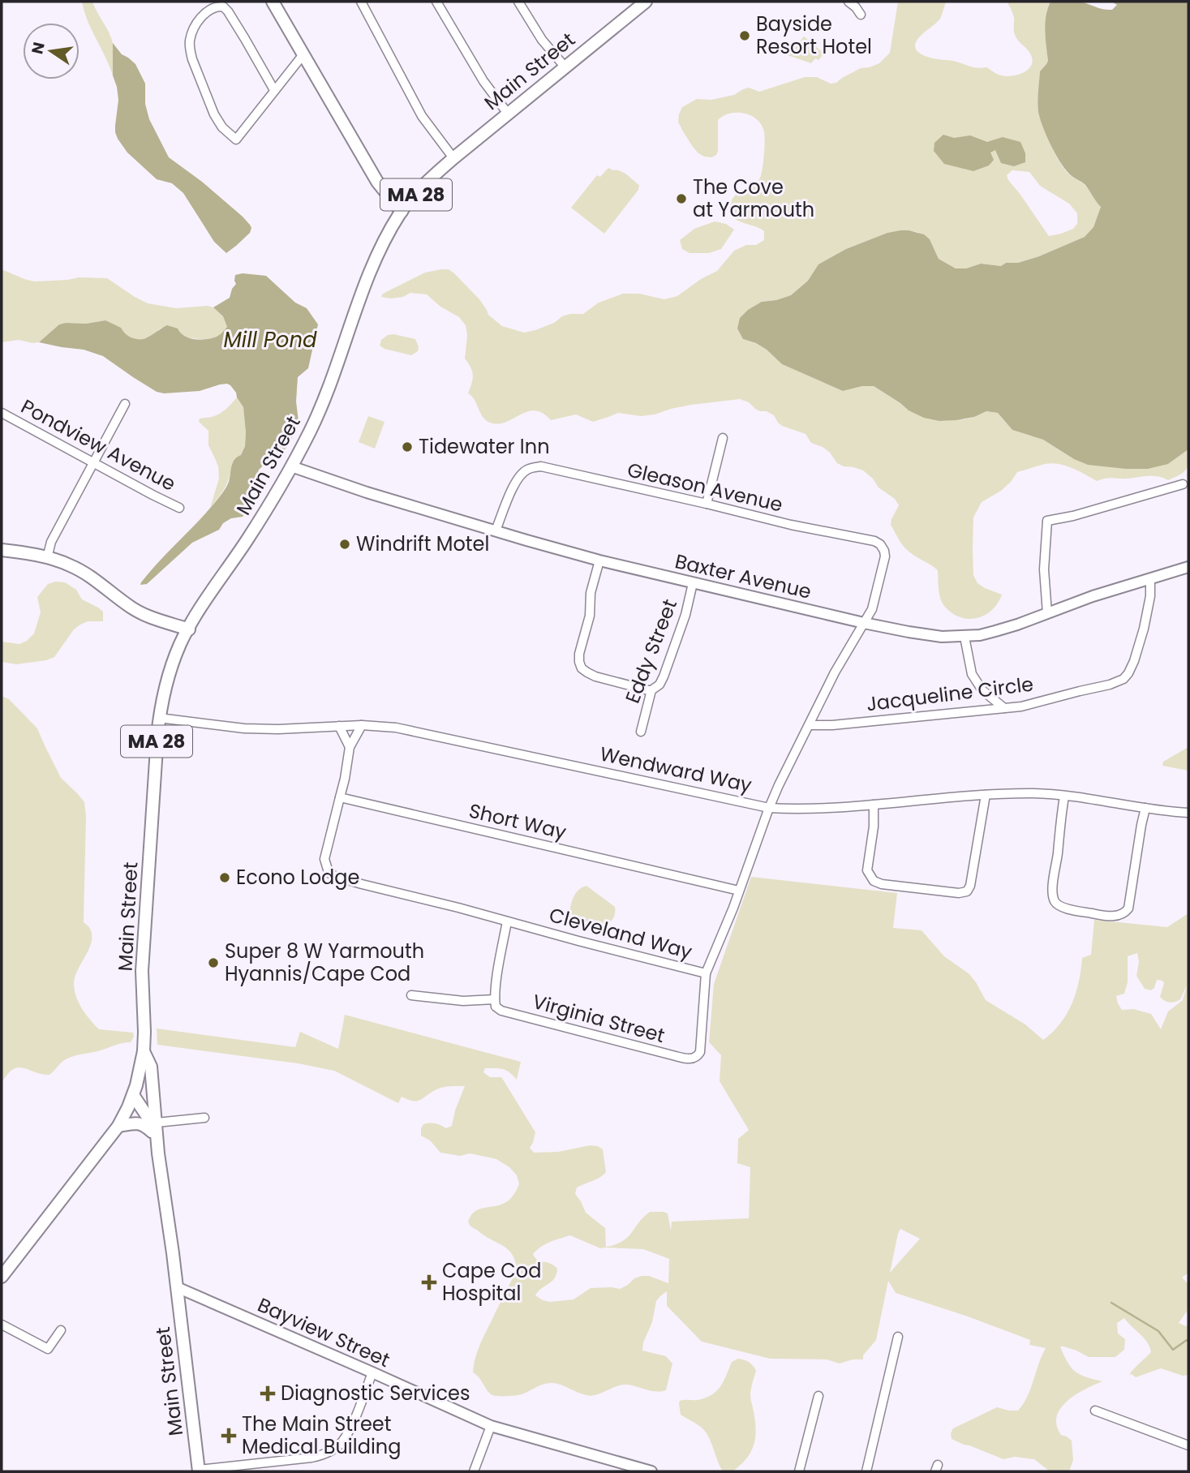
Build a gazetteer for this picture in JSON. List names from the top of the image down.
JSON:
{
  "streets": {
    "main road": ["Main Street", "MA 28"],
    "street": [
      "Pondview Avenue",
      "Gleason Avenue",
      "Baxter Avenue",
      "Eddy Street",
      "Jacqueline Circle",
      "Wendward Way",
      "Short Way",
      "Cleveland Way",
      "Virginia Street",
      "Bayview Street"
    ]
  },
  "crossings": [
    ["Main Street", "MA 28"],
    ["Main Street", "Baxter Avenue"],
    ["Main Street", "Wendward Way"],
    ["Main Street", "Bayview Street"],
    ["Gleason Avenue", "Baxter Avenue"],
    ["Gleason Avenue", "Cleveland Way"],
    ["Baxter Avenue", "Eddy Street"],
    ["Baxter Avenue", "Jacqueline Circle"],
    ["Baxter Avenue", "Cleveland Way"],
    ["Jacqueline Circle", "Cleveland Way"],
    ["Wendward Way", "Cleveland Way"],
    ["Short Way", "Cleveland Way"],
    ["Cleveland Way", "Virginia Street"]
  ],
  "water": ["Mill Pond"],
  "places": {
    "other": [
      "Bayside Resort Hotel",
      "The Cove at Yarmouth",
      "Tidewater Inn",
      "Windrift Motel",
      "Econo Lodge",
      "Super 8 W Yarmouth Hyannis/Cape Cod"
    ],
    "health": ["Cape Cod Hospital", "Diagnostic Services", "The Main Street Medical Building"]
  },
  "north": "left"
}
